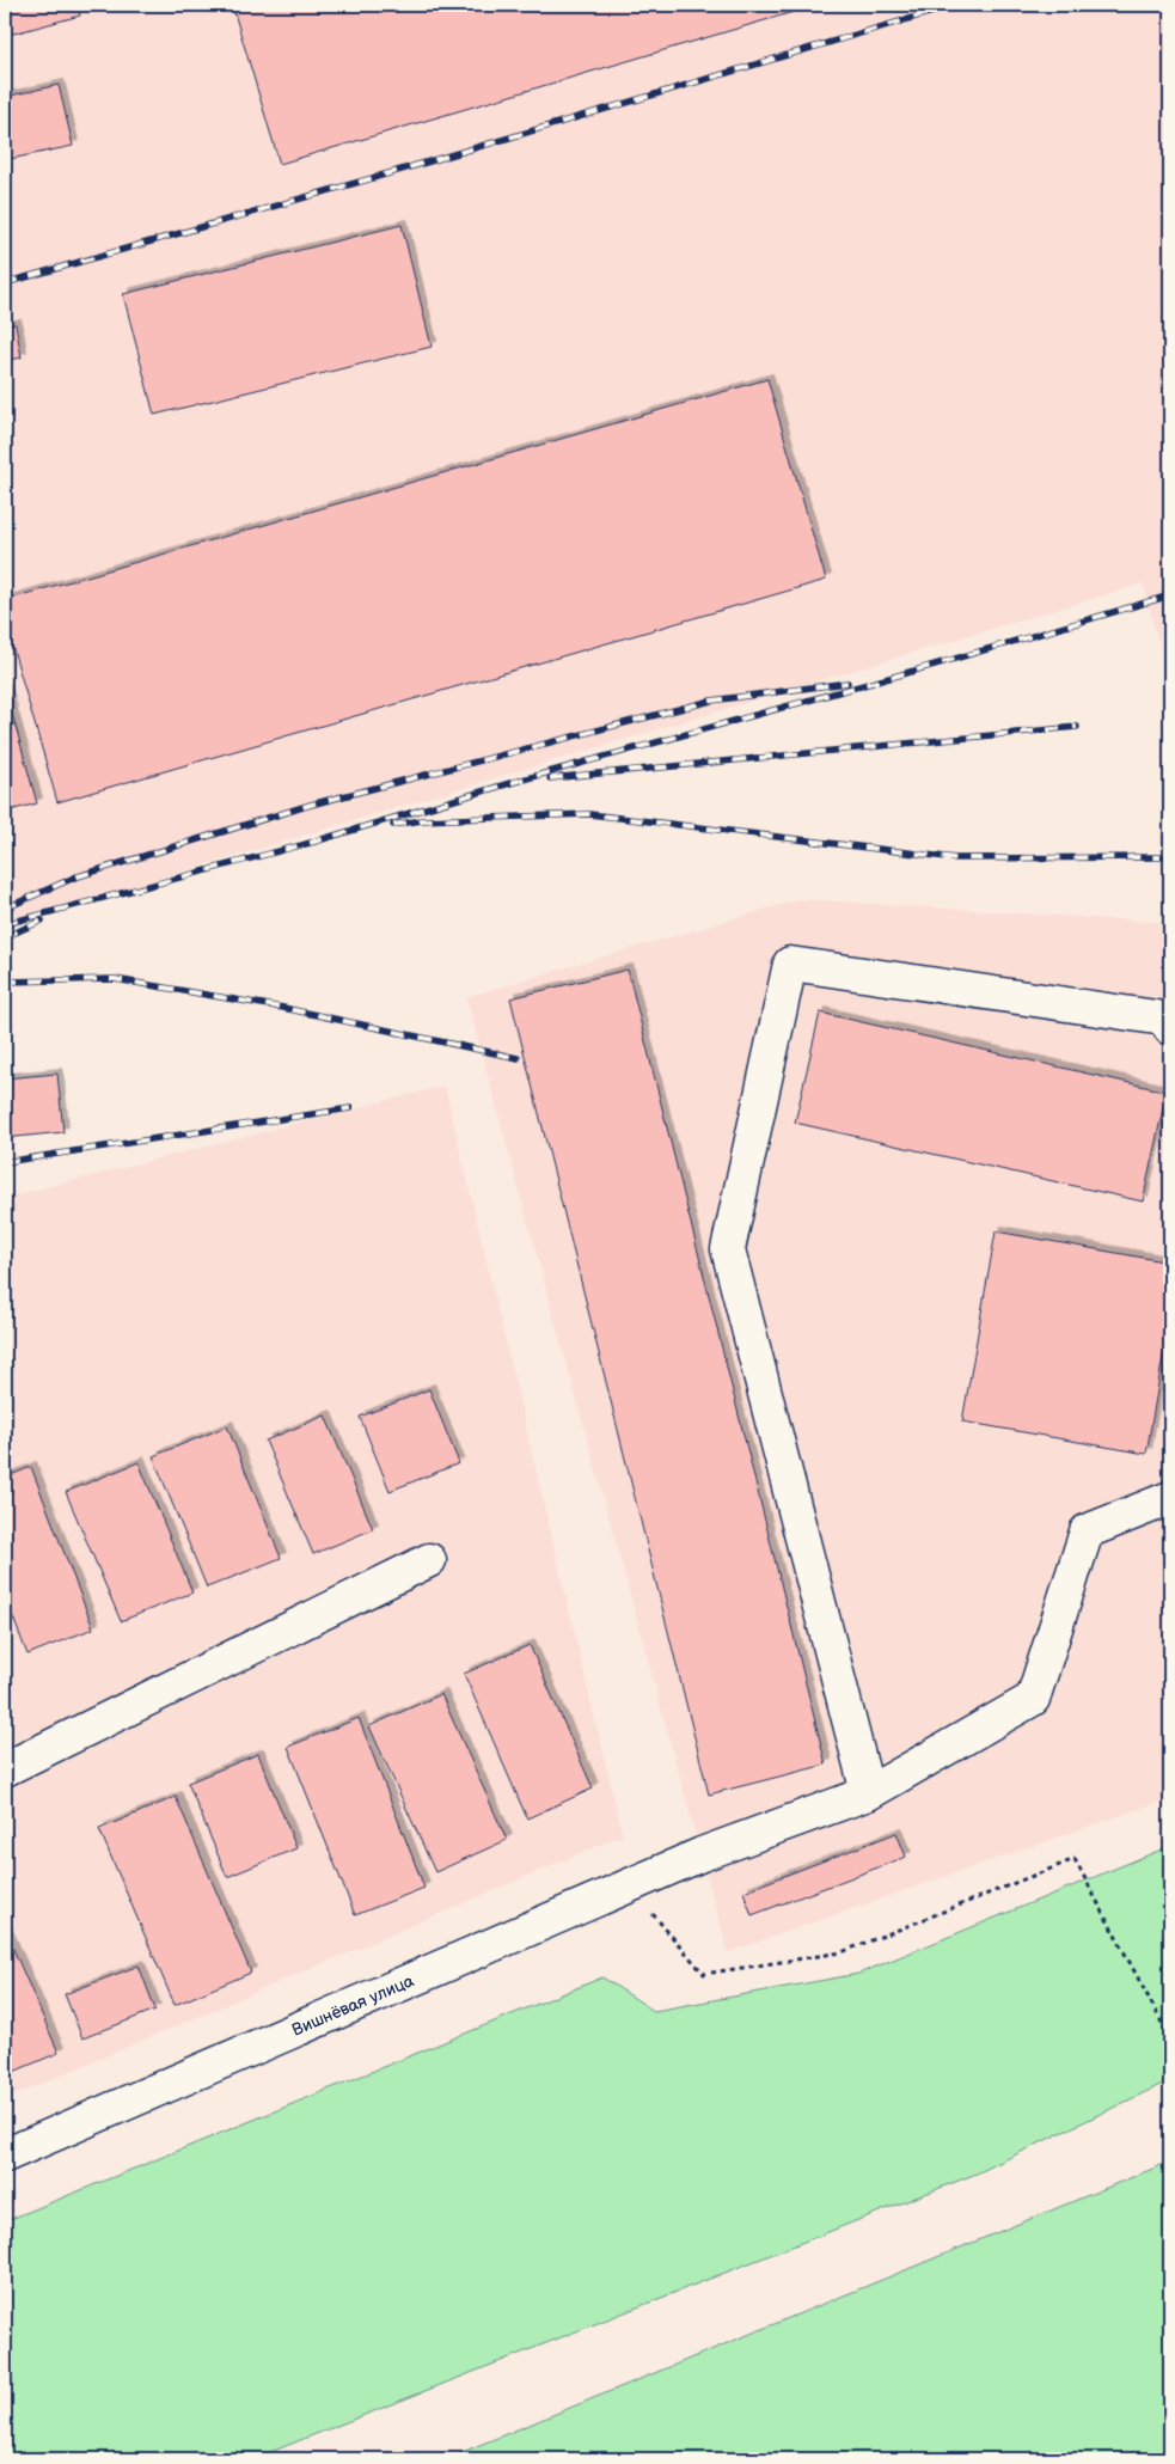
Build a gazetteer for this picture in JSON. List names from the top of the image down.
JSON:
{
  "streets": {
    "street": ["Вишнёвая улица"]
  }
}
